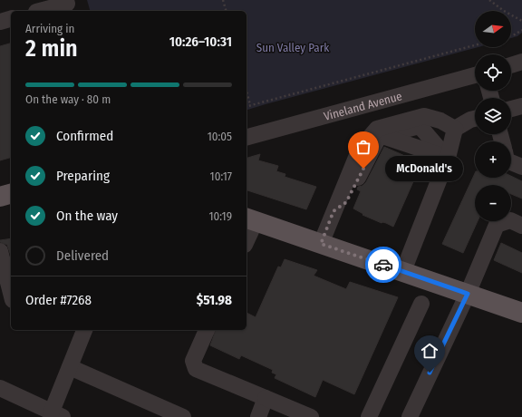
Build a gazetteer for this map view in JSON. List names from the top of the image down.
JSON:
{
  "streets": {
    "street": ["Vineland Avenue"]
  },
  "parks": ["Sun Valley Park"],
  "places": ["McDonald's"],
  "north": "right",
  "page": {
    "map_buttons": ["+", "−"],
    "heading": ["2 min", "Arriving in", "10:26–10:31"],
    "panel": ["Order #7268", "$51.98"],
    "bar": "On the way · 80 m",
    "list": [
      ["Confirmed", "10:05"],
      ["Preparing", "10:17"],
      ["On the way", "10:19"],
      "Delivered"
    ],
    "bubble": "McDonald's"
  }
}
